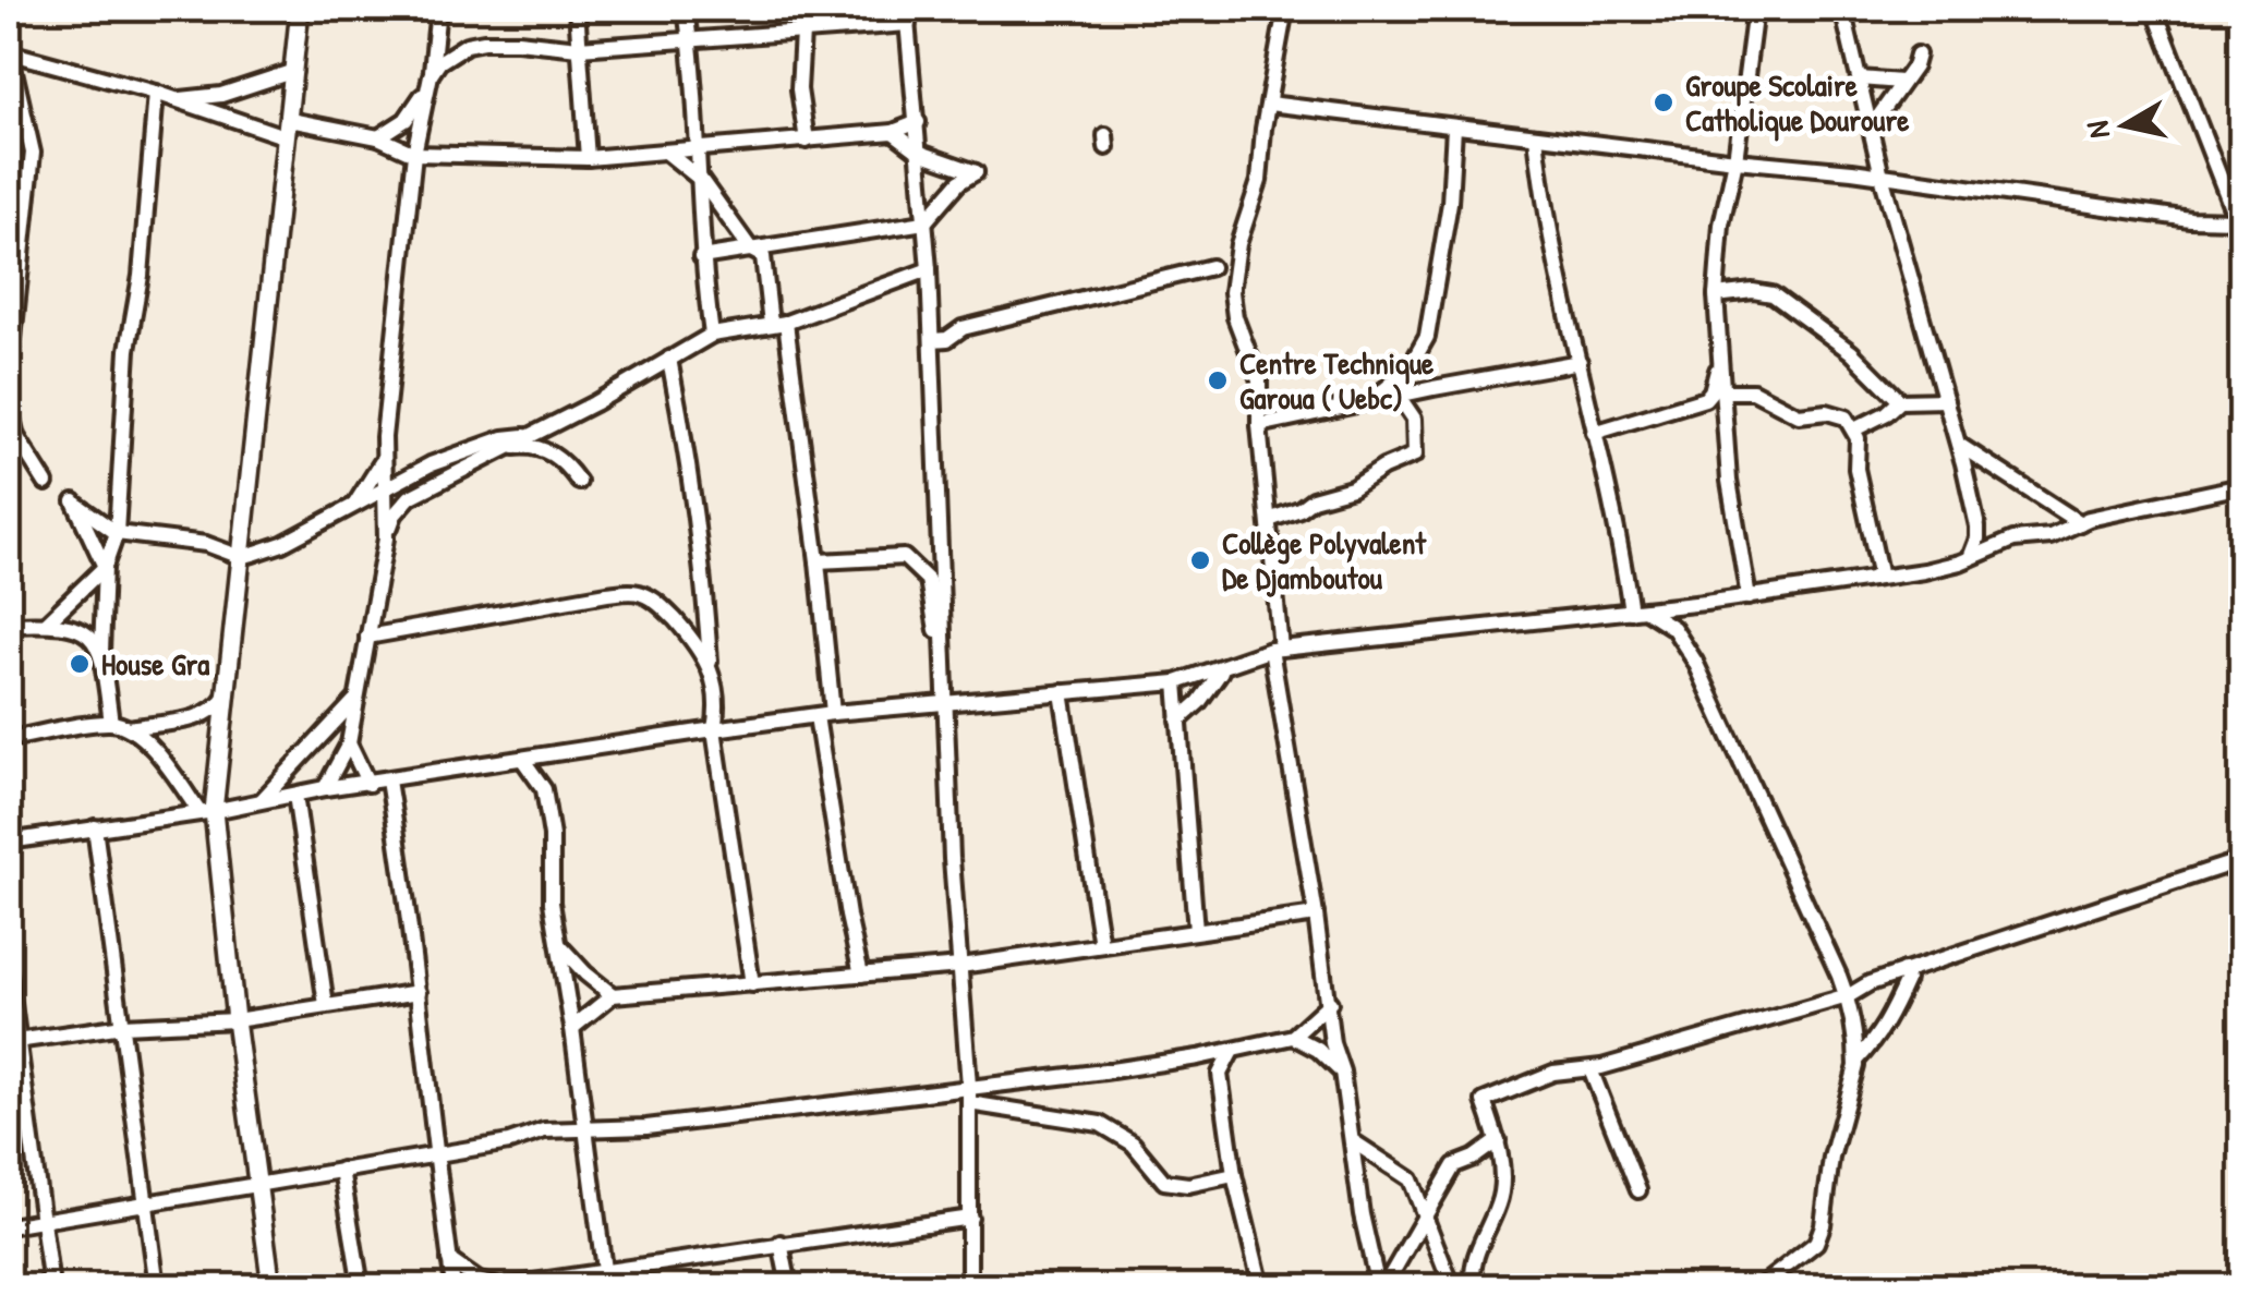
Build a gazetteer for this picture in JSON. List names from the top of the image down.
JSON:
{
  "places": [
    "Groupe Scolaire Catholique Douroure",
    "Centre Technique Garoua ( Uebc)",
    "Collège Polyvalent De Djamboutou",
    "House Gra"
  ],
  "north": "left"
}
